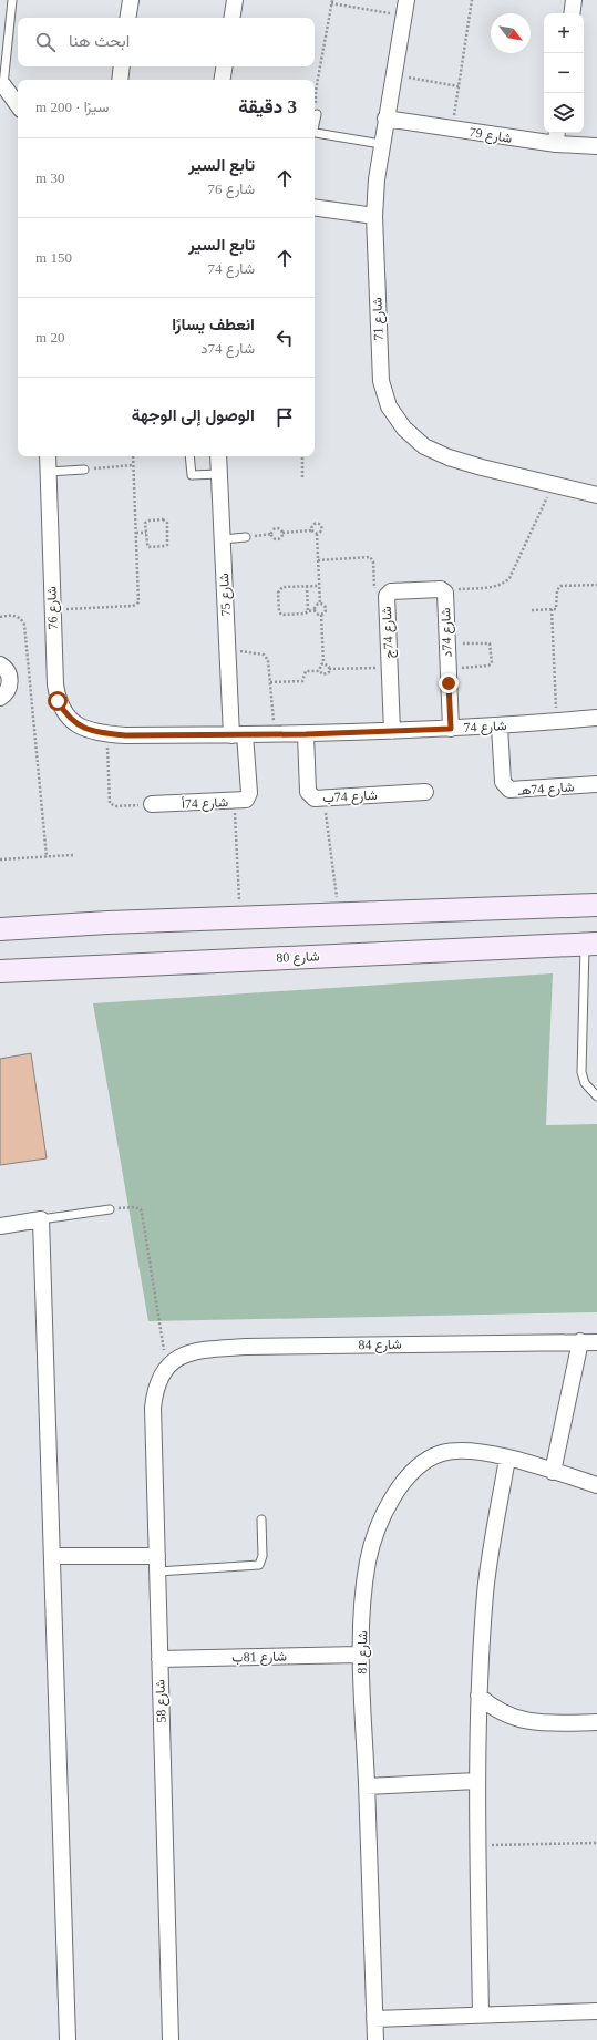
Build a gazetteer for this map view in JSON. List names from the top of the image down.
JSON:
{
  "streets": {
    "street": [
      "شارع 79",
      "شارع 71",
      "شارع 75",
      "شارع 76",
      "شارع 74ج",
      "شارع 74د",
      "شارع 74",
      "شارع 74هـ",
      "شارع 74ب",
      "شارع 74أ",
      "شارع 80",
      "شارع 84",
      "شارع 81",
      "شارع 81ب",
      "شارع 58"
    ]
  },
  "crossings": [
    ["شارع 79", "شارع 71"],
    ["شارع 75", "شارع 74"],
    ["شارع 75", "شارع 74أ"],
    ["شارع 76", "شارع 74"],
    ["شارع 74ج", "شارع 74د"],
    ["شارع 74ج", "شارع 74"],
    ["شارع 74د", "شارع 74"],
    ["شارع 74", "شارع 74هـ"],
    ["شارع 74", "شارع 74ب"],
    ["شارع 74", "شارع 74أ"],
    ["شارع 84", "شارع 58"],
    ["شارع 81", "شارع 81ب"],
    ["شارع 81ب", "شارع 58"]
  ],
  "north": "bottom right",
  "page": {
    "map_buttons": ["+", "−"],
    "search": "ابحث هنا",
    "heading": ["3 دقيقة", "سيرًا · 200 m"],
    "list": [
      ["تابع السير", "شارع 76", "30 m"],
      ["تابع السير", "شارع 74", "150 m"],
      ["انعطف يسارًا", "شارع 74د", "20 m"],
      "الوصول إلى الوجهة"
    ]
  }
}
